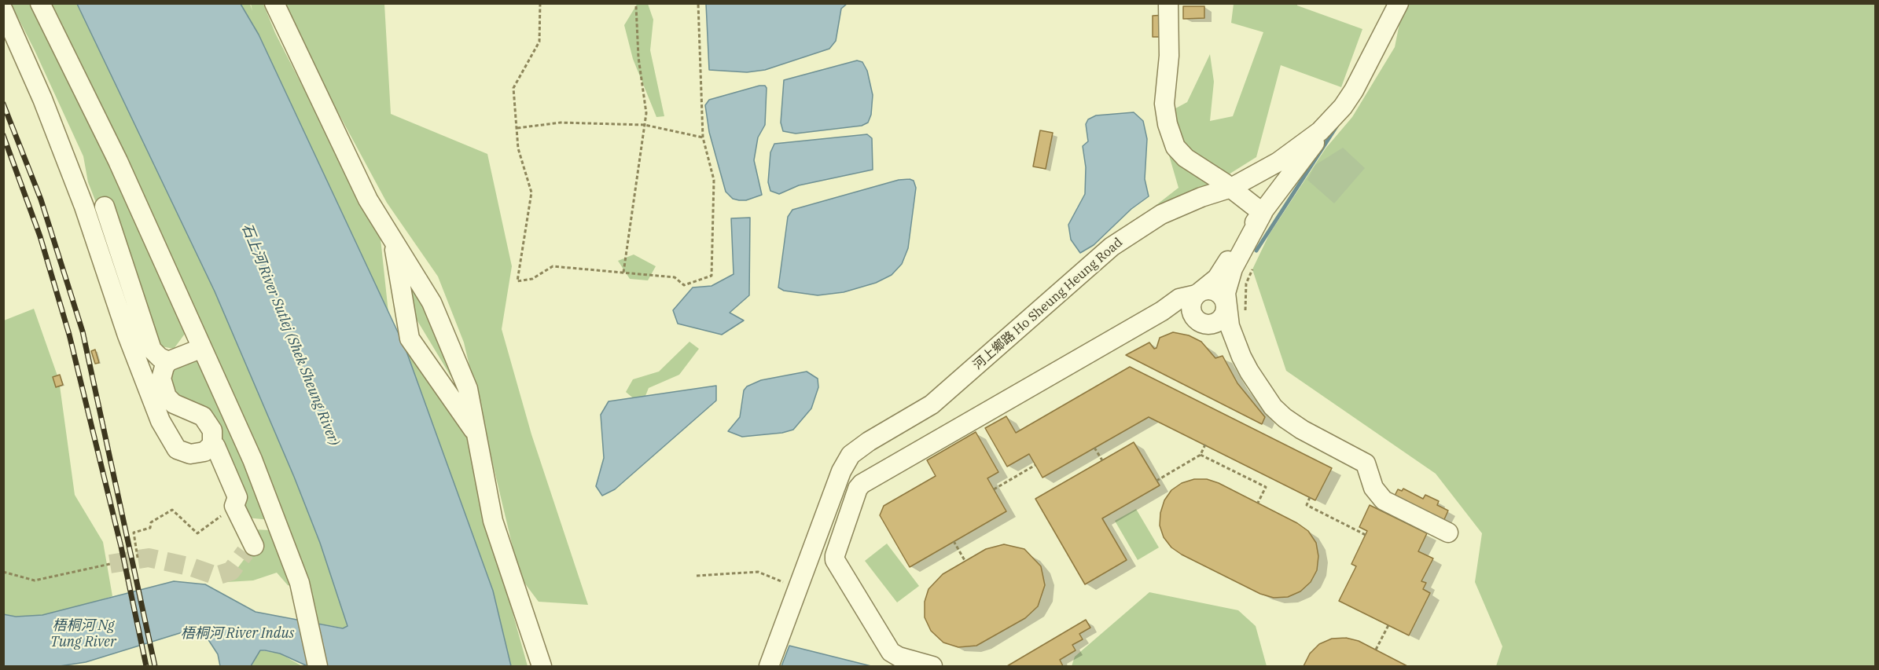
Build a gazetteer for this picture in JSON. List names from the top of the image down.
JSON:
{
  "streets": {
    "street": ["河上鄉路 Ho Sheung Heung Road"]
  },
  "water": ["石上河 River Sutlej (Shek Sheung River)", "梧桐河 Ng Tung River", "梧桐河 River Indus"]
}
